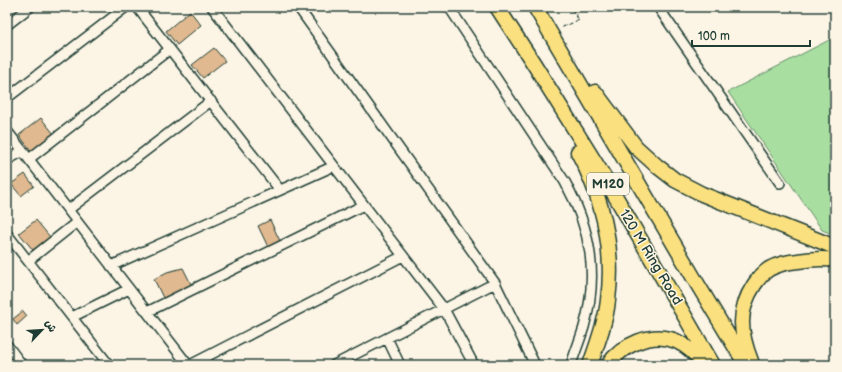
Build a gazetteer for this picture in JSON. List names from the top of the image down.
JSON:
{
  "streets": {
    "highway": ["M120", "120 M Ring Road"]
  },
  "scale_bar": "100 m",
  "north": "top right"
}
